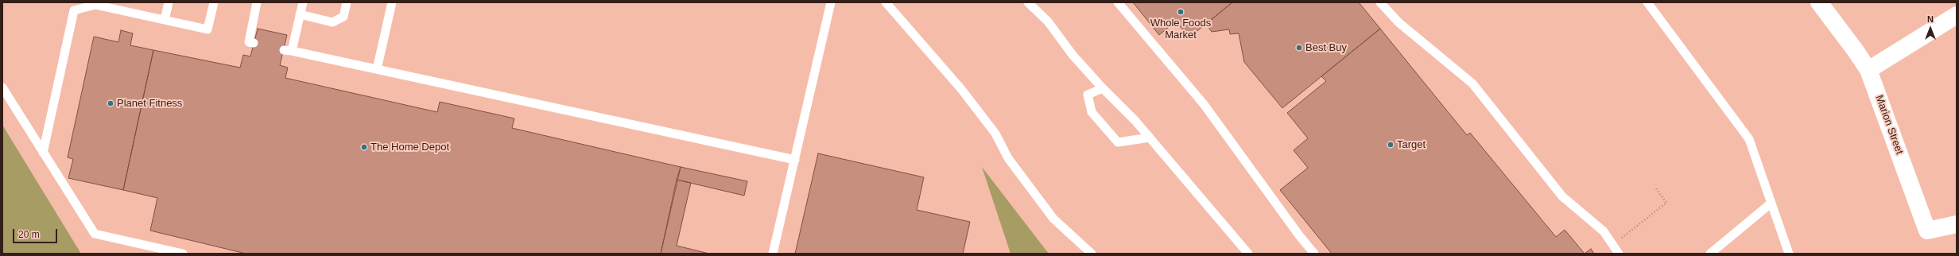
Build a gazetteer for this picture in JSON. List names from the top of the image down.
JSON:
{
  "streets": {
    "street": ["Marion Street"]
  },
  "places": [
    "Whole Foods Market",
    "Best Buy",
    "Planet Fitness",
    "Target",
    "The Home Depot"
  ],
  "scale_bar": "20 m",
  "north": "top"
}
